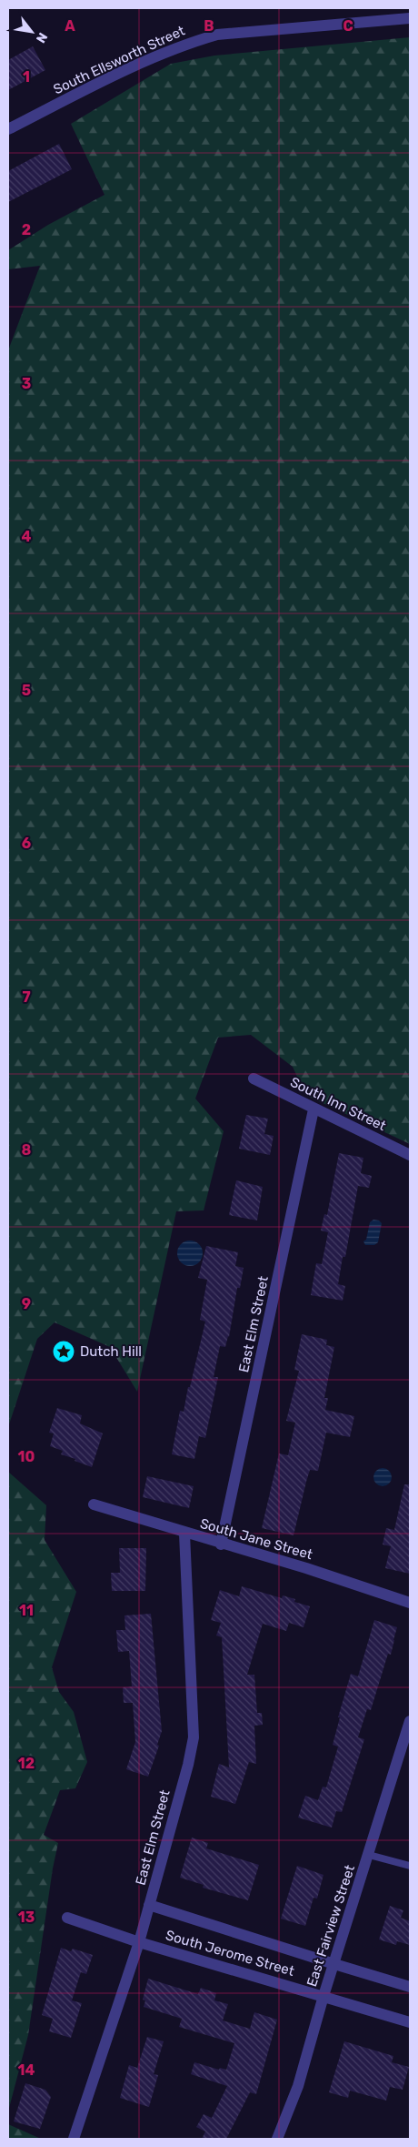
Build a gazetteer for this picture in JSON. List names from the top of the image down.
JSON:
{
  "streets": {
    "street": [
      "South Ellsworth Street",
      "South Inn Street",
      "East Elm Street",
      "South Jane Street",
      "East Fairview Street",
      "South Jerome Street"
    ]
  },
  "crossings": [
    ["South Inn Street", "East Elm Street"],
    ["East Elm Street", "South Jane Street"],
    ["East Elm Street", "South Jerome Street"],
    ["East Fairview Street", "South Jerome Street"]
  ],
  "places": {
    "place": ["Dutch Hill"]
  },
  "north": "bottom right",
  "grid": {
    "columns": ["A", "B", "C"],
    "rows": [
      "1",
      "2",
      "3",
      "4",
      "5",
      "6",
      "7",
      "8",
      "9",
      "10",
      "11",
      "12",
      "13",
      "14"
    ]
  }
}
